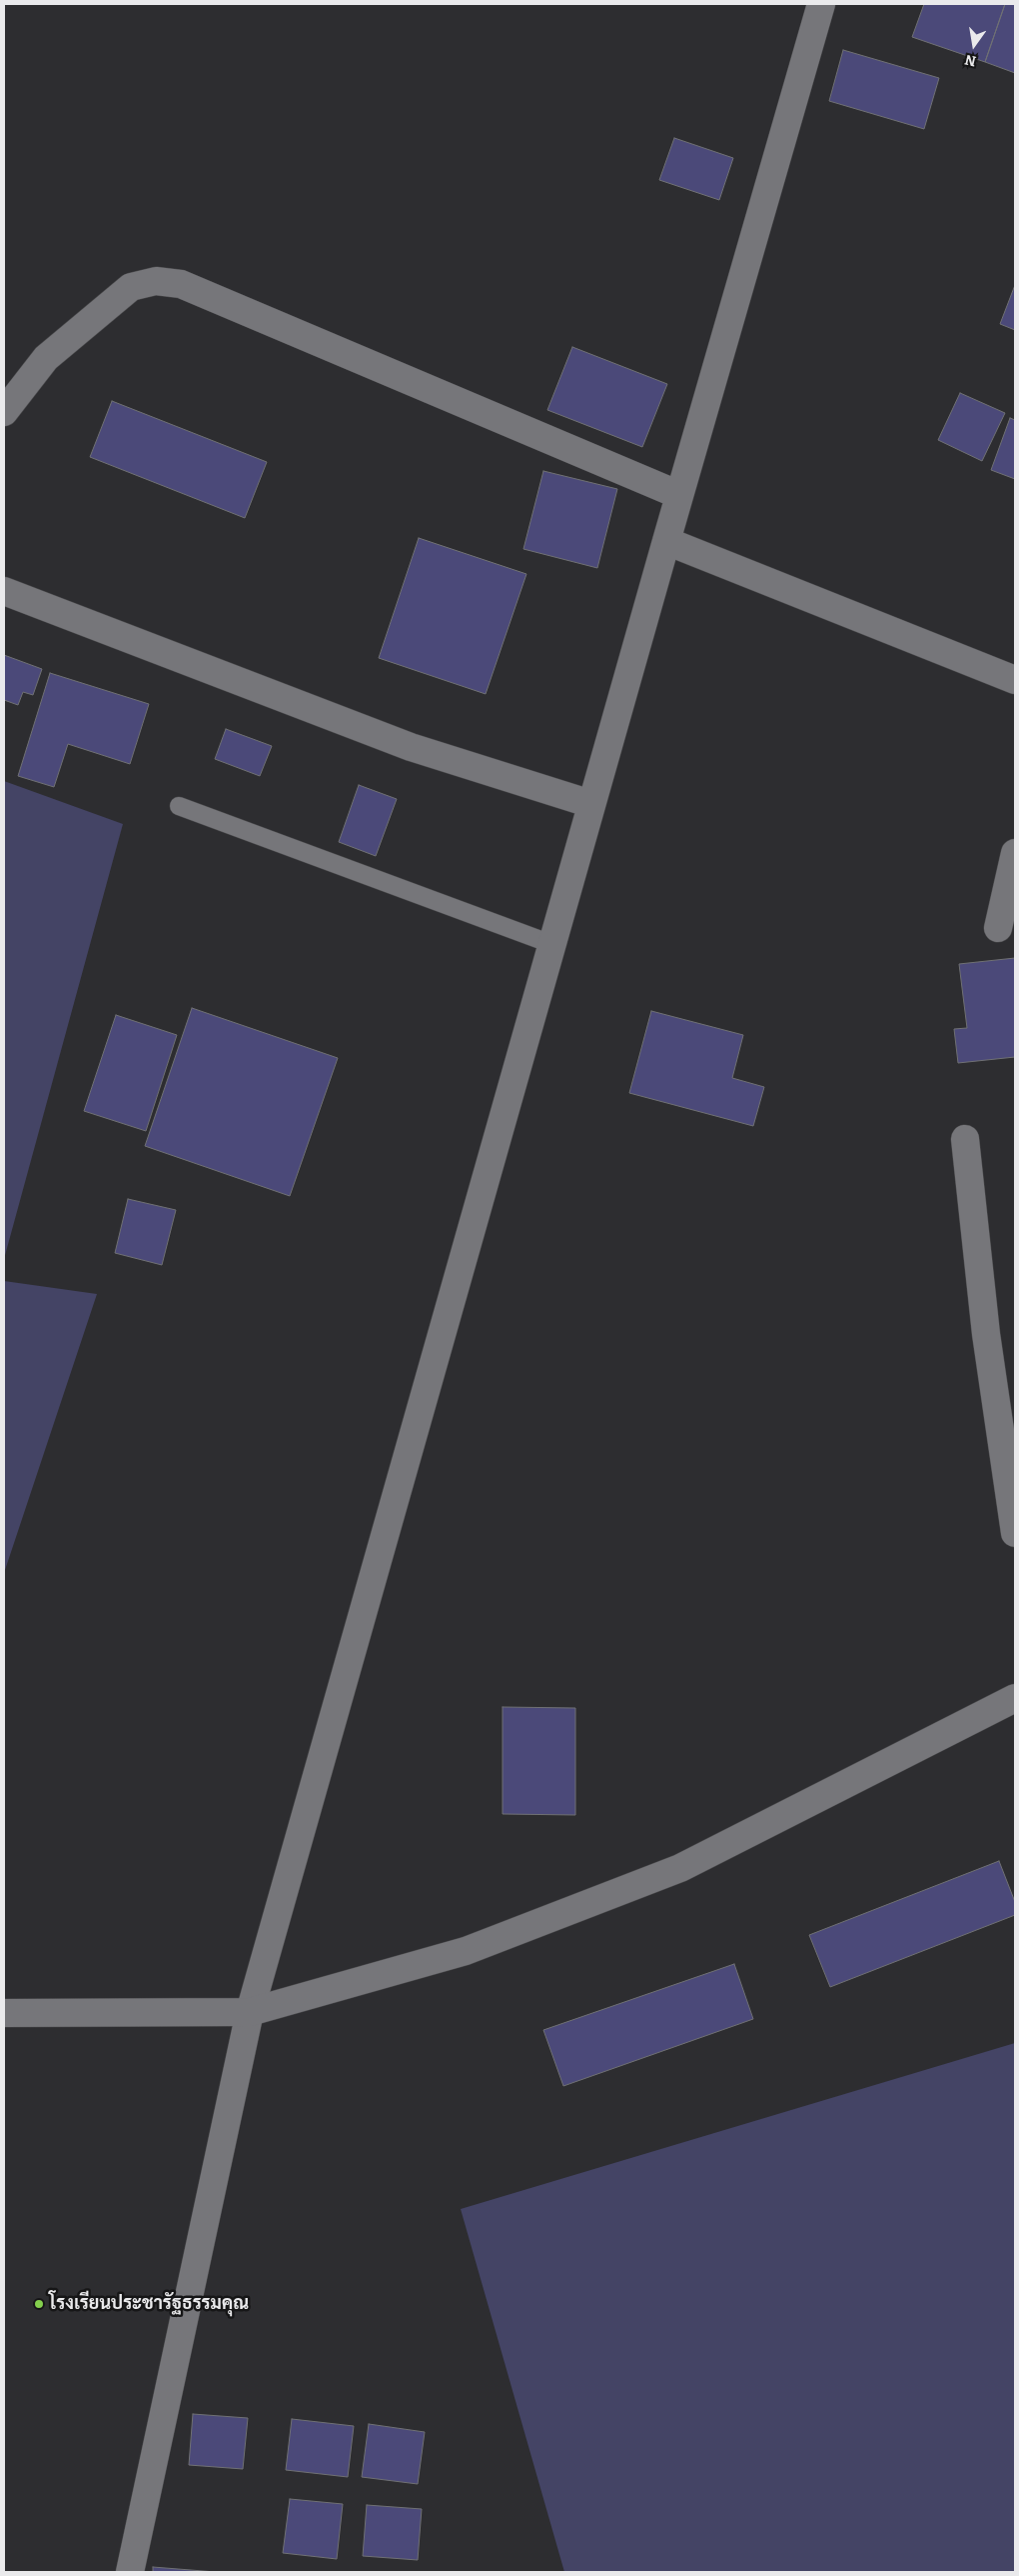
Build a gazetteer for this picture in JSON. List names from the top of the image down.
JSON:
{
  "places": ["โรงเรียนประชารัฐธรรมคุณ"],
  "north": "bottom"
}
